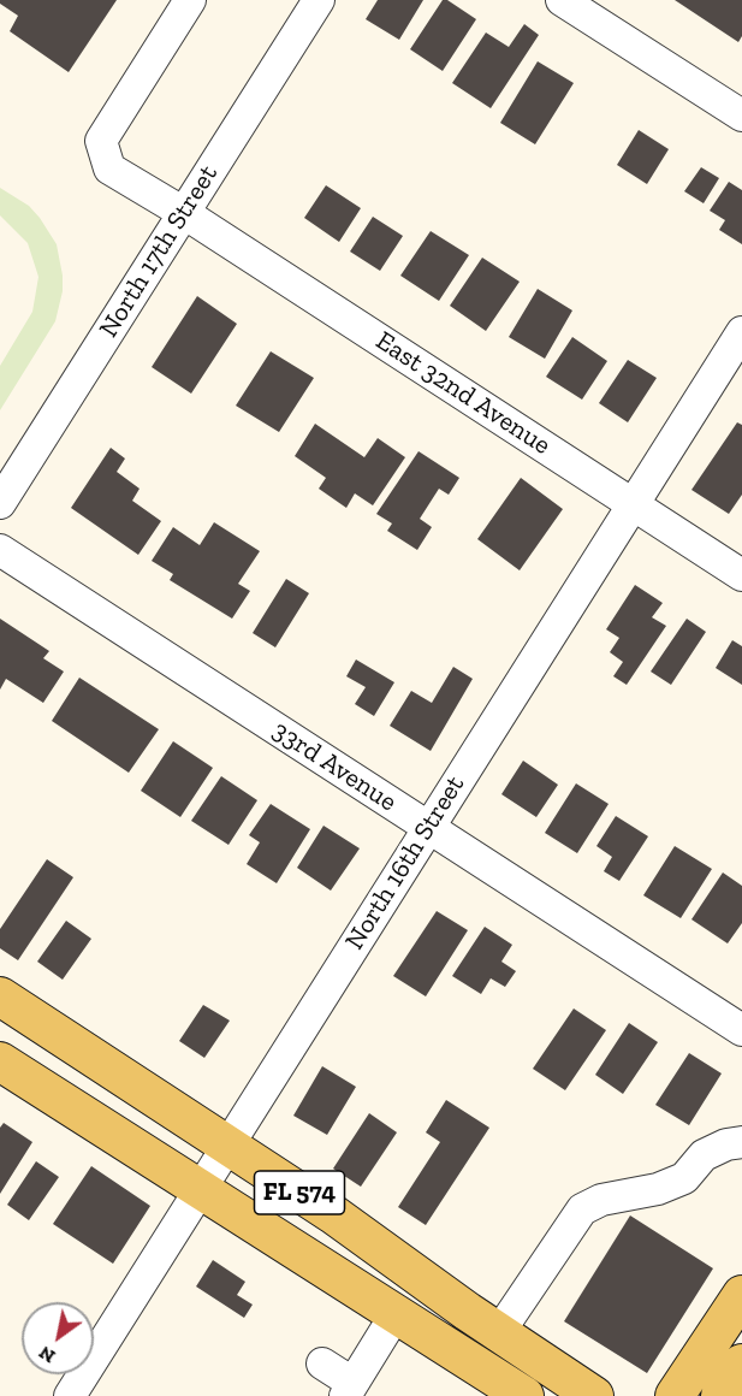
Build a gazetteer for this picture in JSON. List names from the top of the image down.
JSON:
{
  "streets": {
    "main road": ["FL 574"],
    "street": [
      "North 17th Street",
      "East 32nd Avenue",
      "33rd Avenue",
      "North 16th Street"
    ]
  },
  "crossings": [
    ["North 17th Street", "East 32nd Avenue"],
    ["East 32nd Avenue", "North 16th Street"],
    ["33rd Avenue", "North 16th Street"],
    ["North 16th Street", "FL 574"]
  ],
  "north": "bottom left"
}
